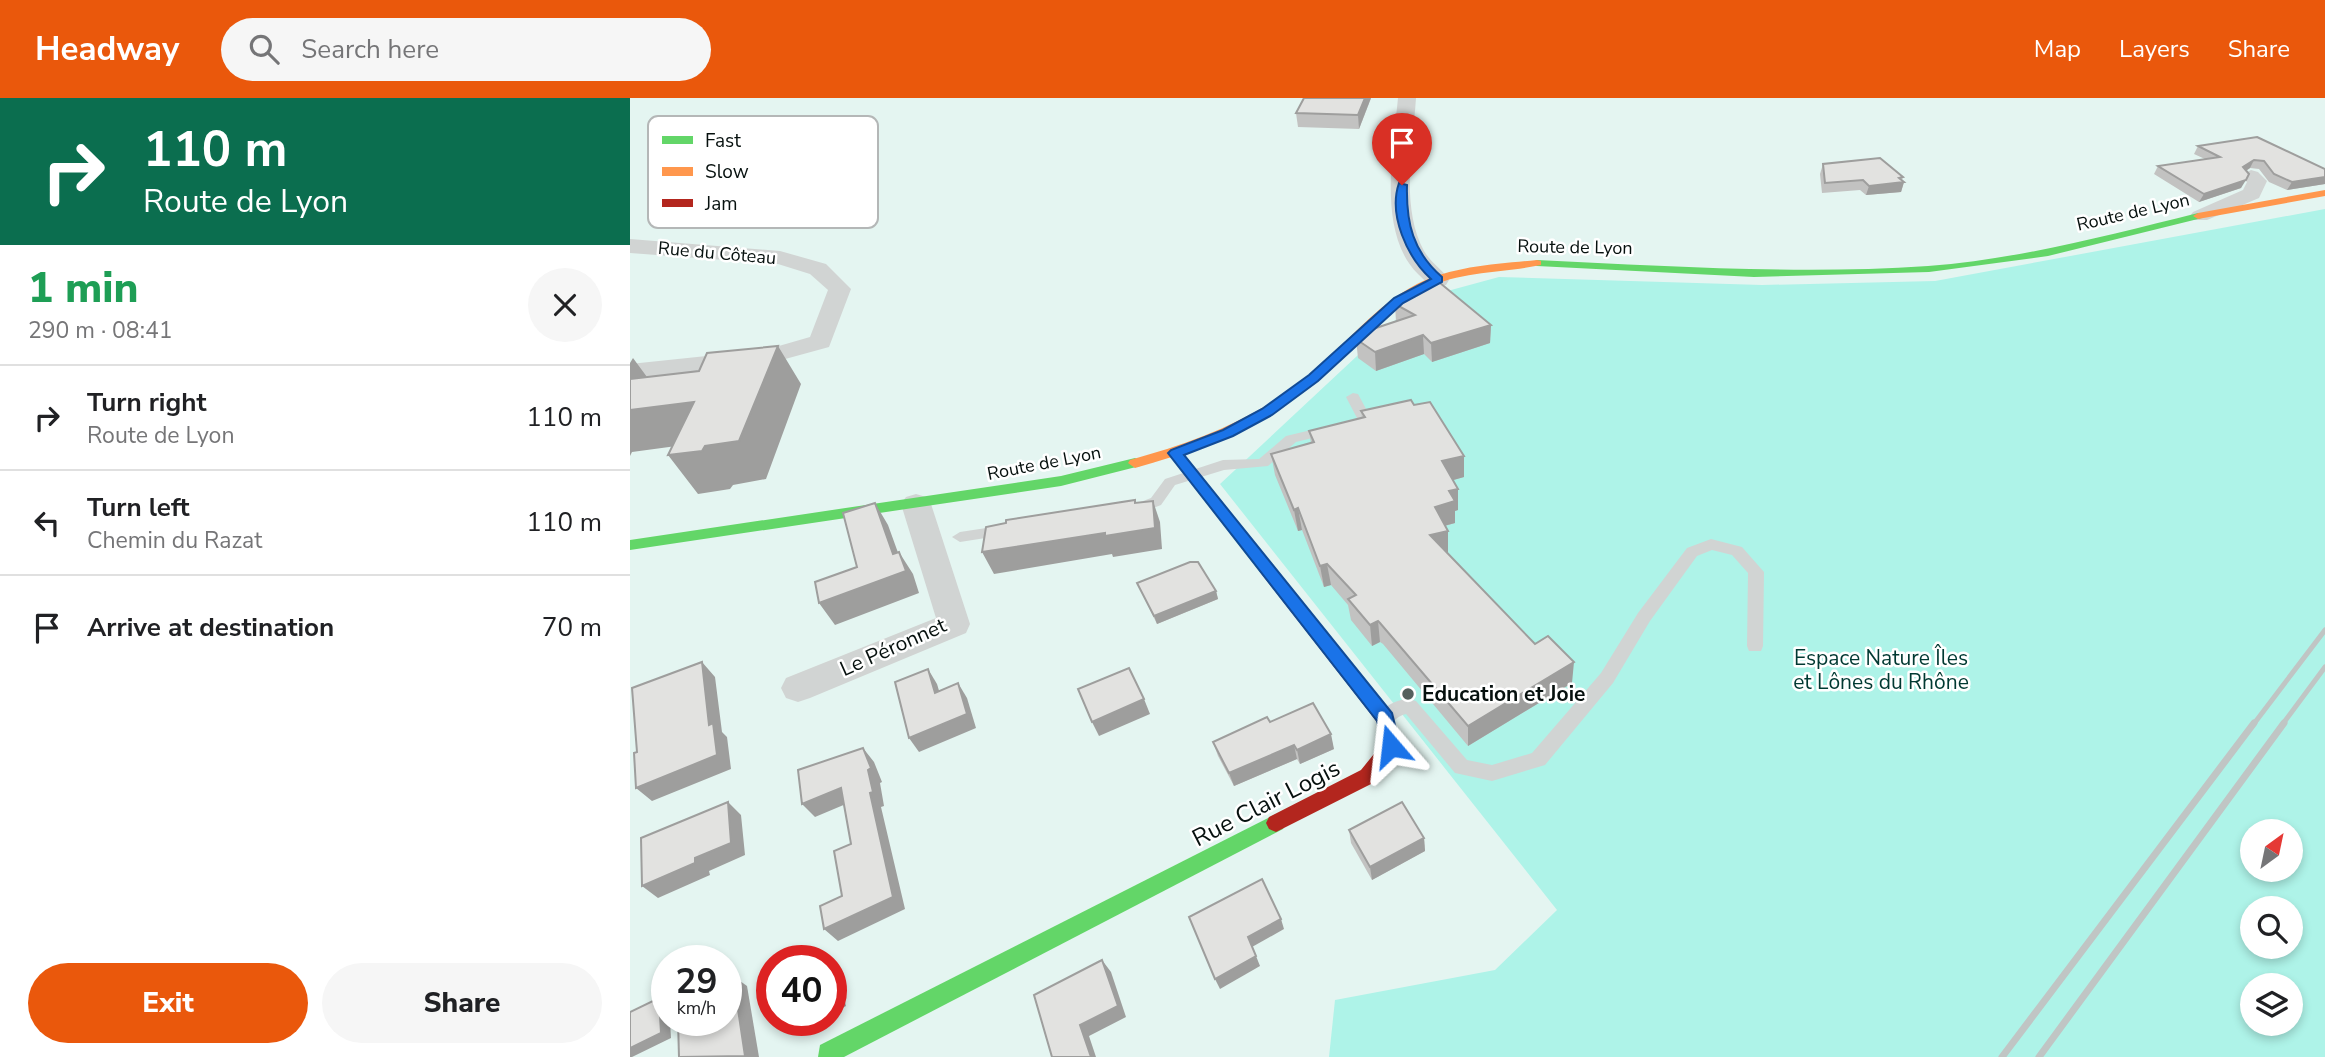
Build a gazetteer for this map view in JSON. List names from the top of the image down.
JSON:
{
  "streets": {
    "main road": ["Route de Lyon", "Rue Clair Logis"],
    "street": ["Rue du Côteau", "Le Péronnet"]
  },
  "crossings": [
    ["Route de Lyon", "Le Péronnet"]
  ],
  "parks": ["Espace Nature Îles et Lônes du Rhône"],
  "places": ["Education et Joie"],
  "legend": ["Fast", "Slow", "Jam"],
  "north": "top right",
  "page": {
    "header": "Headway",
    "search": "Search here",
    "nav": ["Map", "Layers", "Share"],
    "turn": ["110 m", "Route de Lyon"],
    "heading": ["1 min", "290 m · 08:41"],
    "list": [
      {
        "name": "Turn right",
        "note": "Route de Lyon",
        "value": "110 m"
      },
      {
        "name": "Turn left",
        "note": "Chemin du Razat",
        "value": "110 m"
      },
      {
        "name": "Arrive at destination",
        "value": "70 m"
      }
    ],
    "speed": "29 km/h",
    "limit": "40",
    "buttons": ["Exit", "Share"]
  }
}
